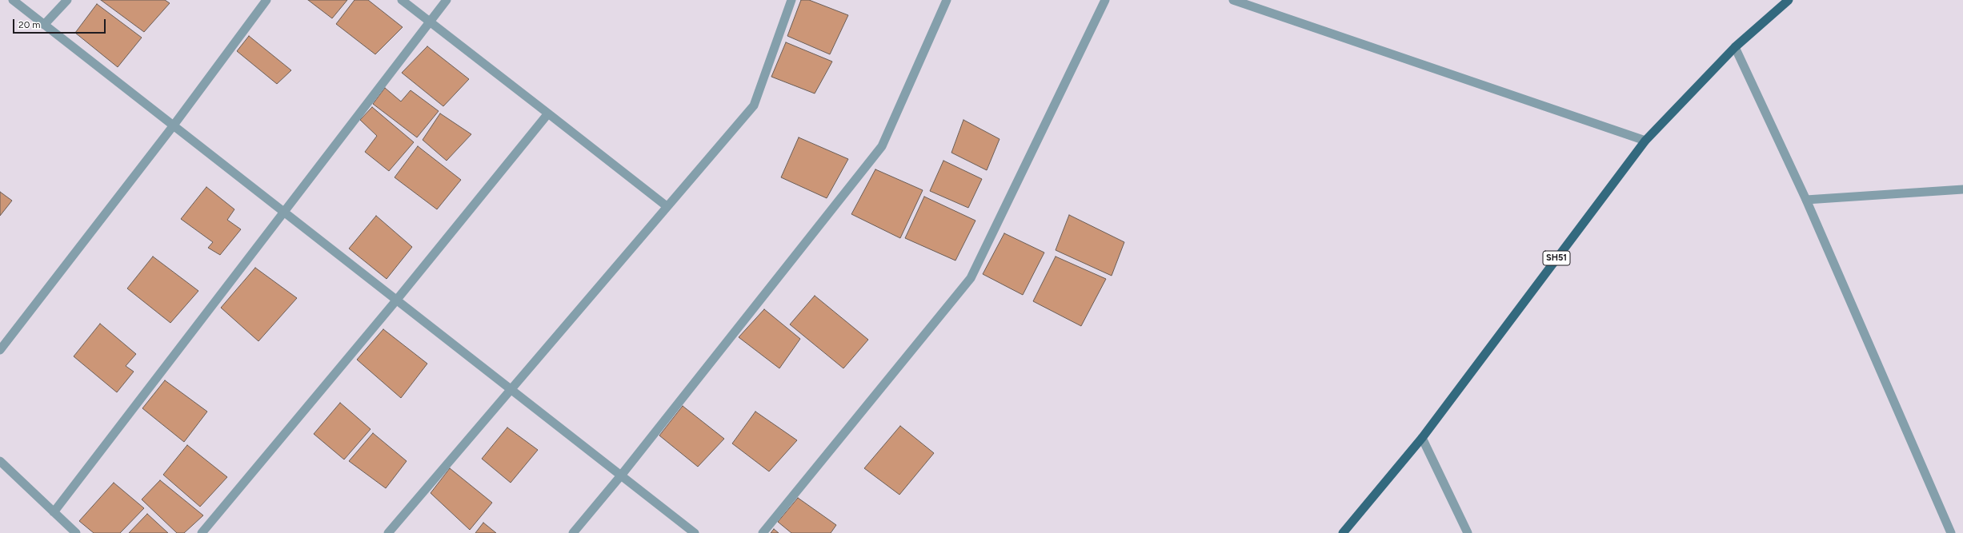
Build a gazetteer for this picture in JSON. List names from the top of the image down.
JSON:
{
  "streets": {
    "main road": ["SH51"]
  },
  "scale_bar": "20 m"
}
